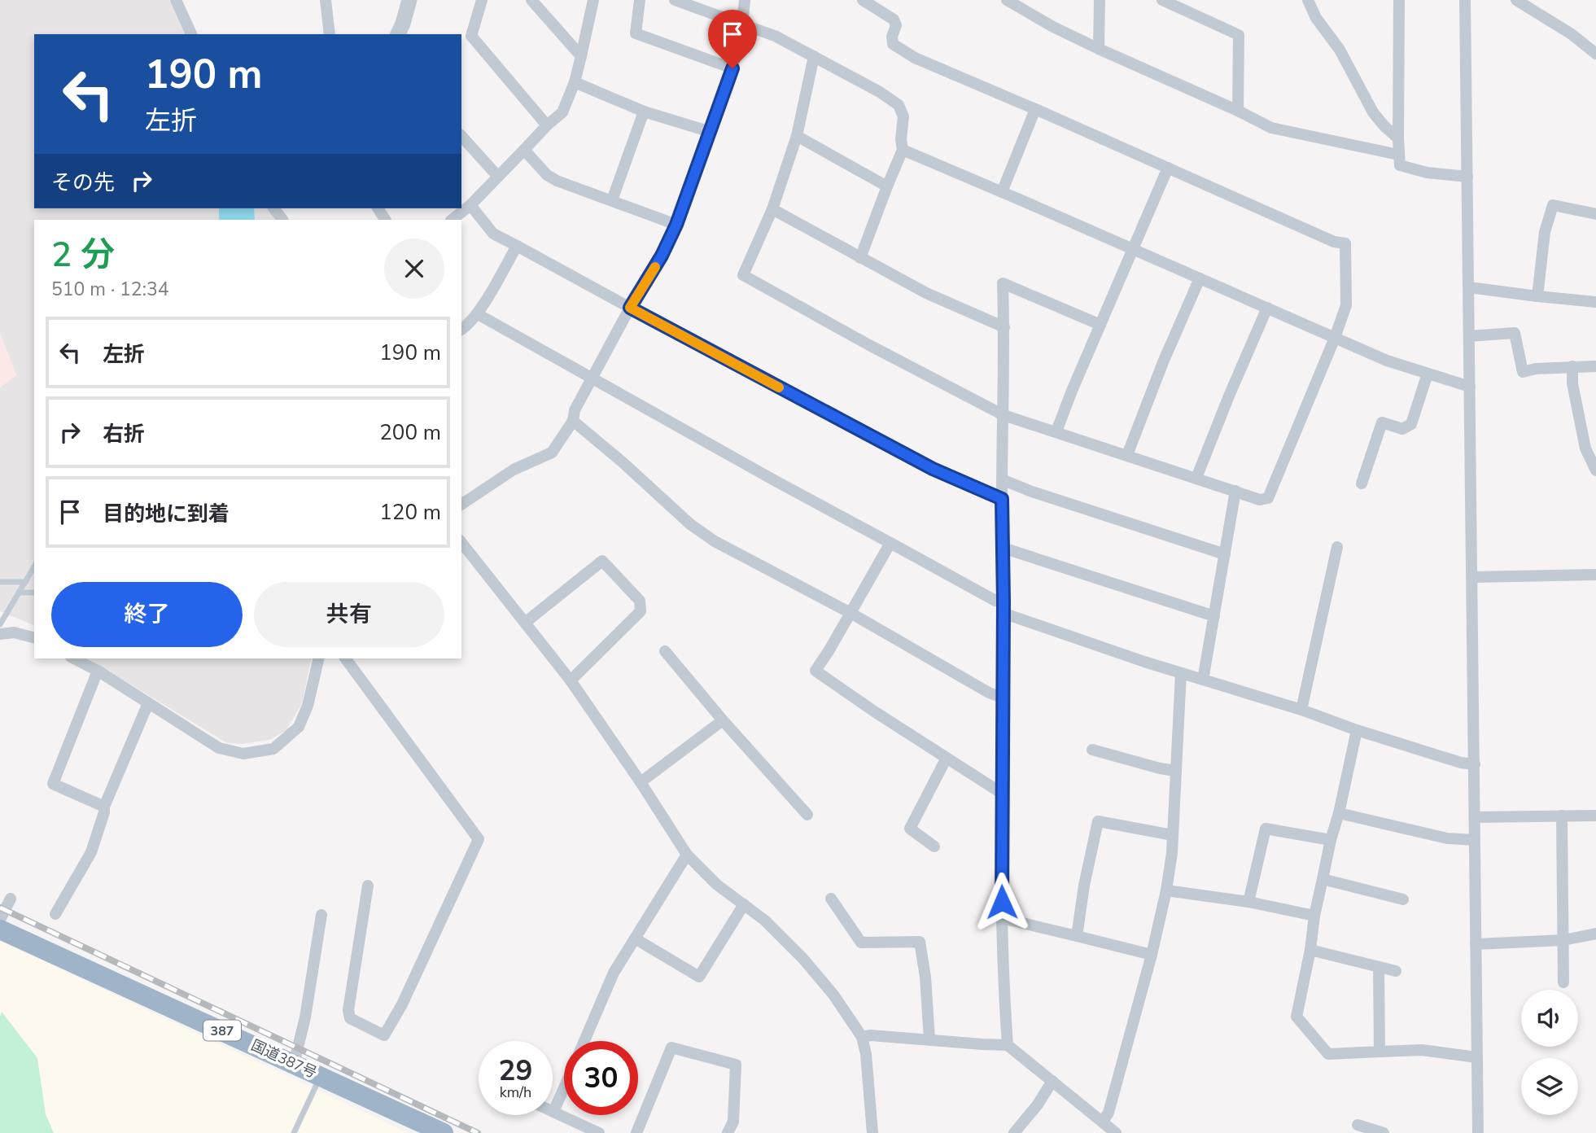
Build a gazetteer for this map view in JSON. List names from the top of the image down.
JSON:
{
  "streets": {
    "highway": ["387", "国道387号"]
  },
  "page": {
    "turn": ["190 m", "左折"],
    "then": "その先",
    "heading": ["2 分", "510 m · 12:34"],
    "list": [
      {
        "name": "左折",
        "value": "190 m"
      },
      {
        "name": "右折",
        "value": "200 m"
      },
      {
        "name": "目的地に到着",
        "value": "120 m"
      }
    ],
    "buttons": ["終了", "共有"],
    "speed": "29 km/h",
    "limit": "30"
  }
}
